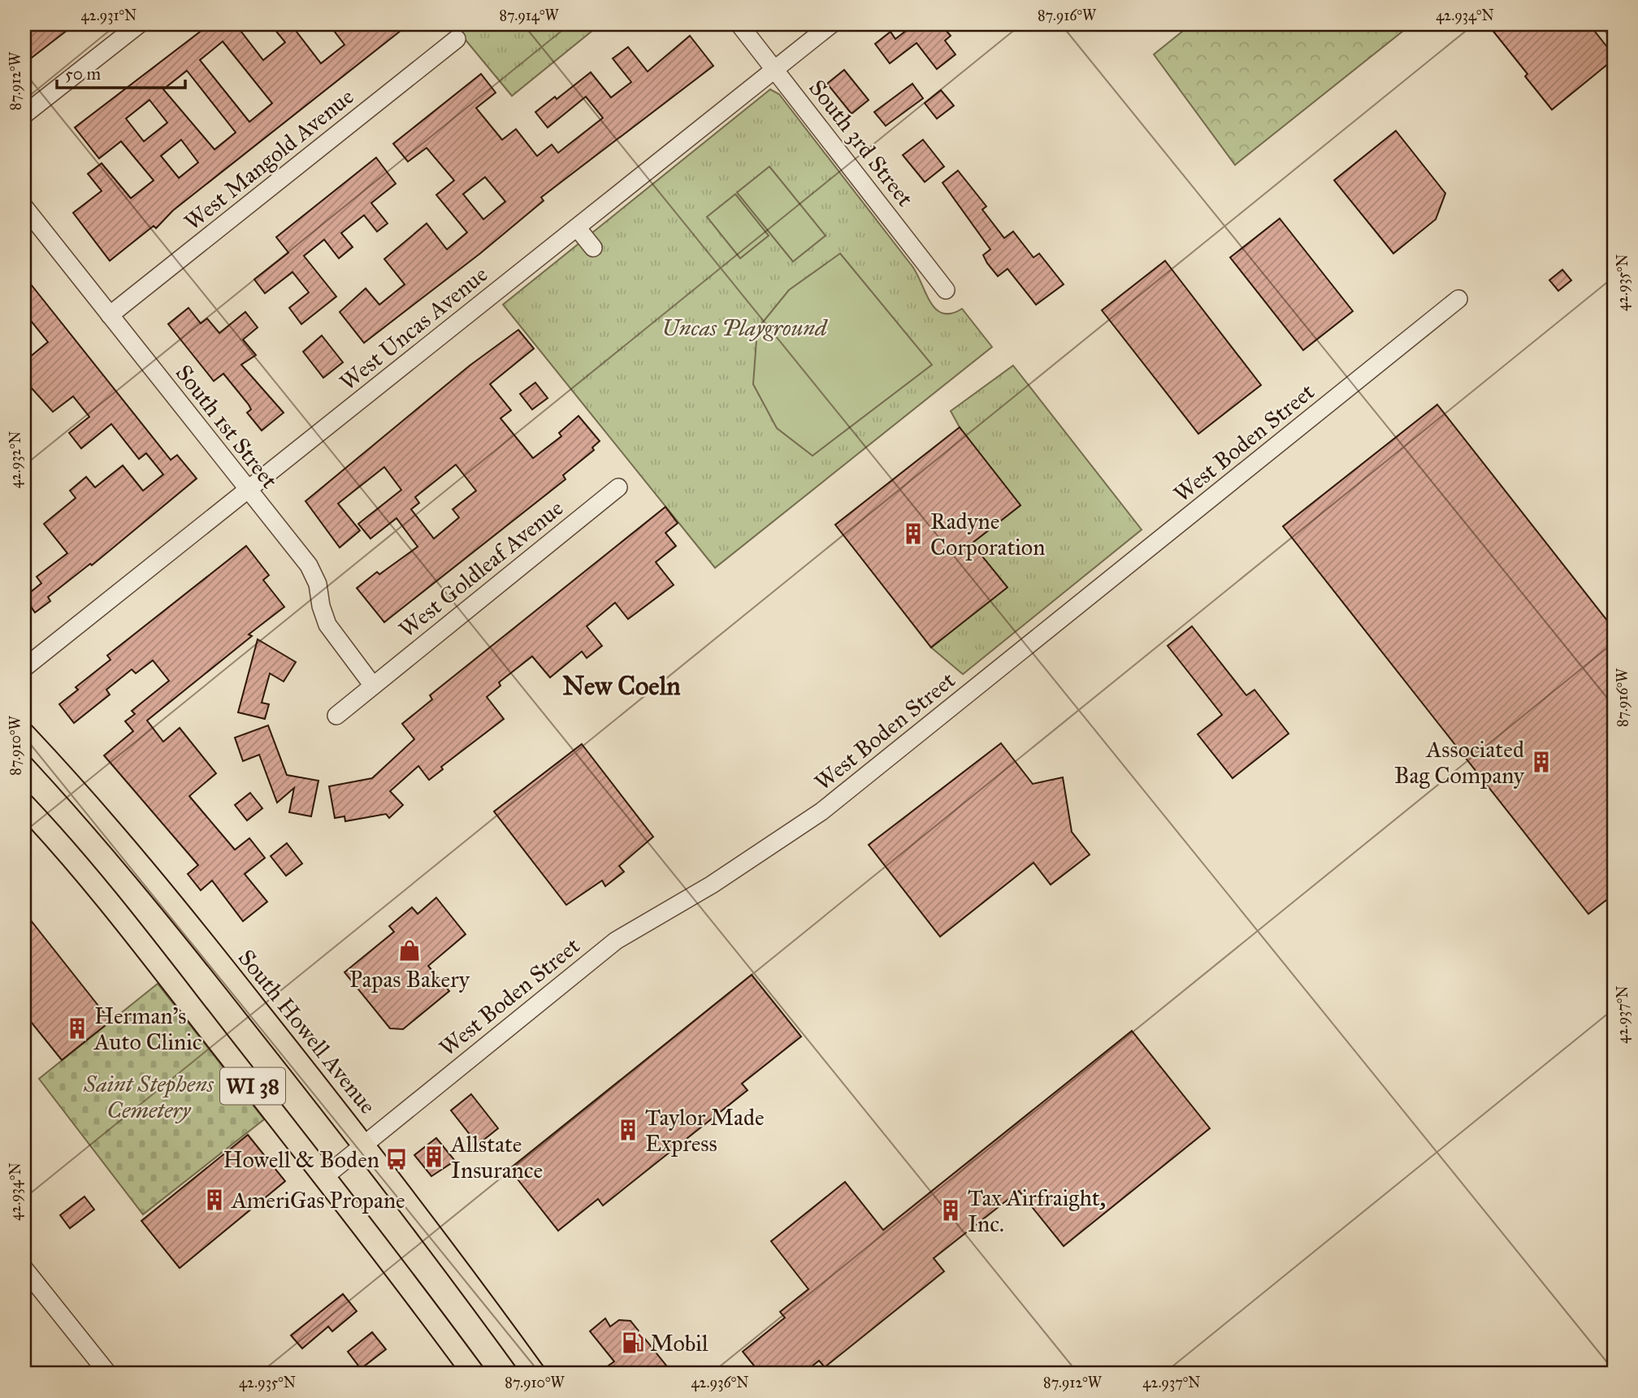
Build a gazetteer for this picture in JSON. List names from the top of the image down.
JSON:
{
  "streets": {
    "main road": ["South Howell Avenue", "WI 38"],
    "street": [
      "South 3rd Street",
      "West Mangold Avenue",
      "West Uncas Avenue",
      "South 1st Street",
      "West Boden Street",
      "West Goldleaf Avenue"
    ]
  },
  "crossings": [
    ["South 3rd Street", "West Uncas Avenue"],
    ["West Mangold Avenue", "South 1st Street"],
    ["West Uncas Avenue", "South 1st Street"],
    ["South 1st Street", "West Goldleaf Avenue"],
    ["West Boden Street", "South Howell Avenue"],
    ["West Boden Street", "WI 38"]
  ],
  "districts": ["New Coeln"],
  "parks": ["Uncas Playground", "Saint Stephens Cemetery"],
  "places": {
    "building": [
      "Radyne Corporation",
      "Associated Bag Company",
      "Herman's Auto Clinic",
      "Taylor Made Express",
      "Allstate Insurance",
      "AmeriGas Propane",
      "Tax Airfraight, Inc."
    ],
    "shop": ["Papas Bakery"],
    "bus stop": ["Howell & Boden"],
    "fuel station": ["Mobil"]
  },
  "scale_bar": "50 m",
  "coordinates": [
    "42.931°N",
    "87.914°W",
    "87.916°W",
    "42.934°N",
    "87.912°W",
    "42.935°N",
    "42.932°N",
    "87.910°W",
    "42.937°N",
    "42.936°N"
  ]
}
